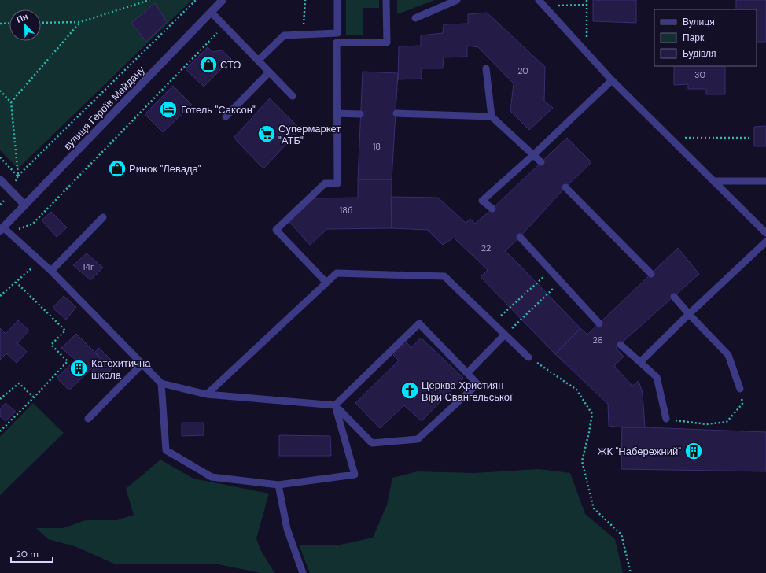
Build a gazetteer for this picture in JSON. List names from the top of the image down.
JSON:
{
  "streets": {
    "street": ["вулиця Героїв Майдану"]
  },
  "places": {
    "shop": ["СТО", "Ринок \"Левада\""],
    "hotel": ["Готель \"Саксон\""],
    "supermarket": ["Супермаркет \"АТБ\""],
    "building": ["Катехитична школа", "ЖК \"Набережний\""],
    "church": ["Церква Християн Віри Євангельської"]
  },
  "house_numbers": [
    "20",
    "30",
    "18",
    "18б",
    "22",
    "14г",
    "26"
  ],
  "legend": ["Вулиця", "Парк", "Будівля"],
  "scale_bar": "20 m",
  "north": "top left"
}
